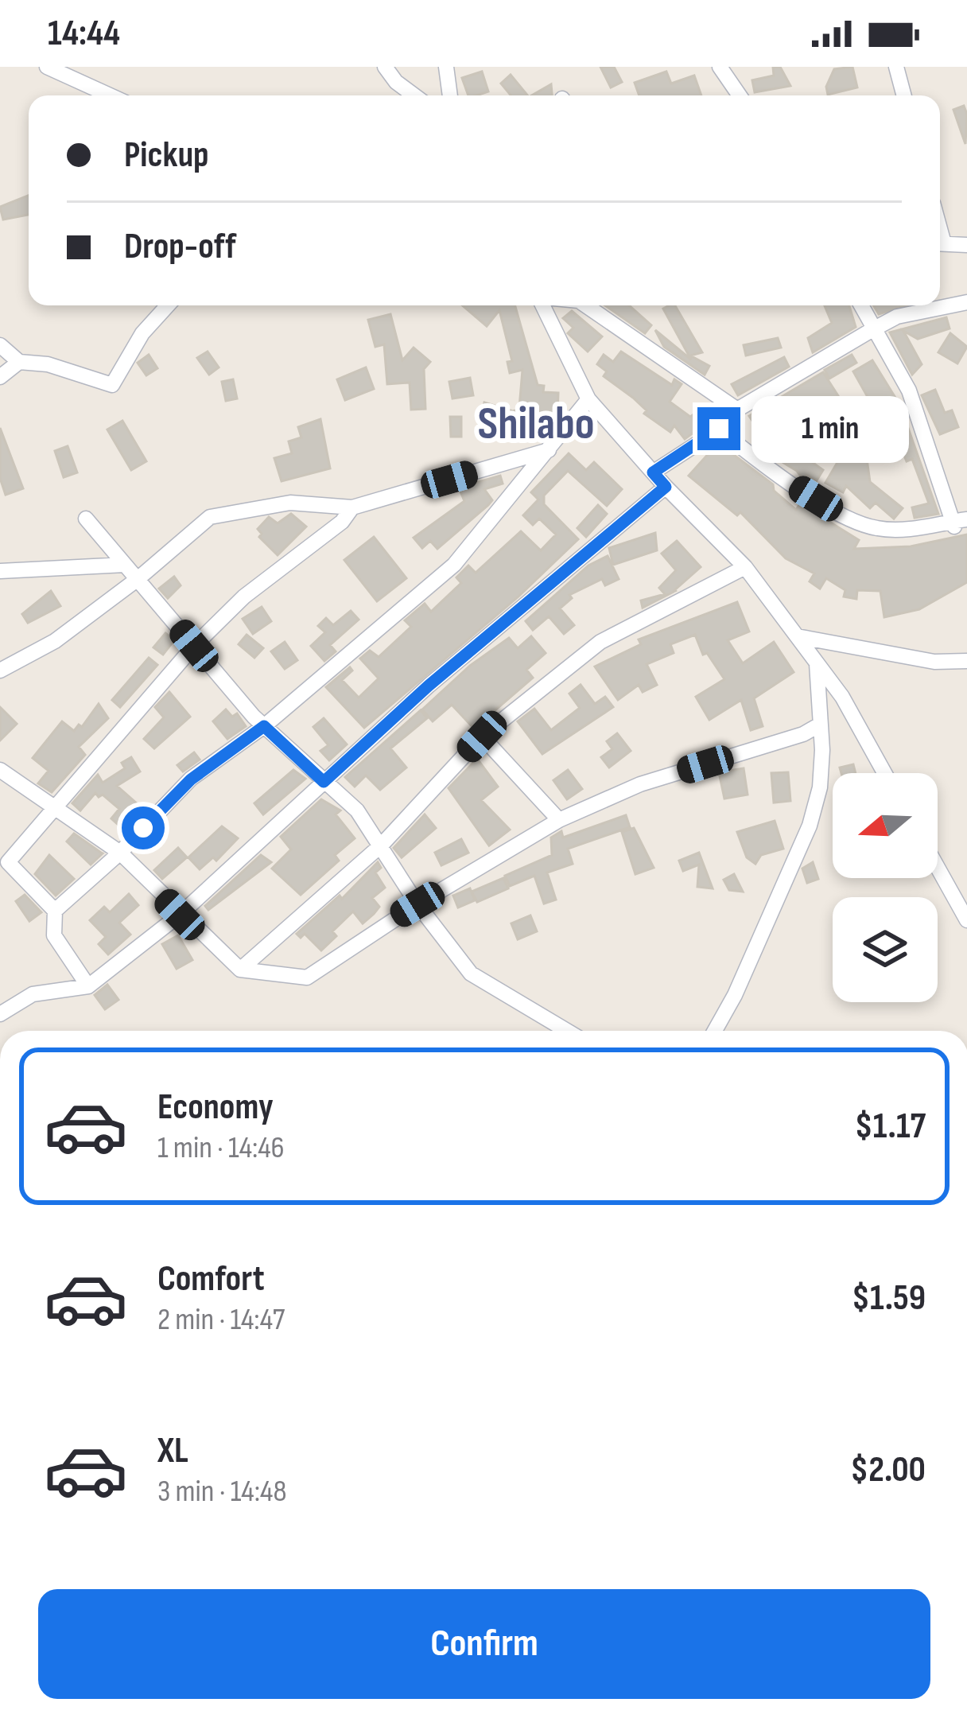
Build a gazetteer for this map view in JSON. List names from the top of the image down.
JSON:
{
  "districts": ["Shilabo"],
  "north": "left",
  "page": {
    "status": "14:44",
    "banner": ["Pickup", "Drop-off"],
    "bubble": "1 min",
    "list": [
      {
        "name": "Economy",
        "note": "1 min · 14:46",
        "value": "$1.17"
      },
      {
        "name": "Comfort",
        "note": "2 min · 14:47",
        "value": "$1.59"
      },
      {
        "name": "XL",
        "note": "3 min · 14:48",
        "value": "$2.00"
      }
    ],
    "buttons": "Confirm"
  }
}
